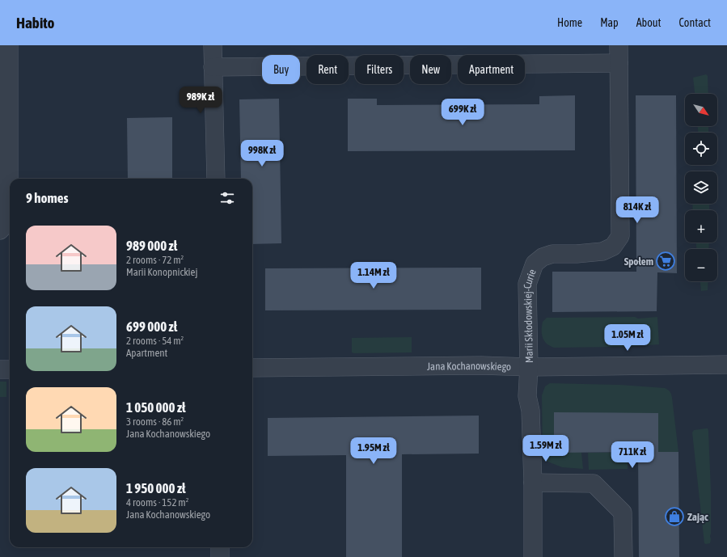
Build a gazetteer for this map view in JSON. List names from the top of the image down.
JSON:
{
  "streets": {
    "street": ["Marii Skłodowskiej-Curie", "Jana Kochanowskiego"]
  },
  "crossings": [
    ["Marii Skłodowskiej-Curie", "Jana Kochanowskiego"]
  ],
  "places": {
    "supermarket": ["Społem"],
    "shop": ["Zając"]
  },
  "north": "bottom right",
  "page": {
    "header": "Habito",
    "nav": [
      "Home",
      "Map",
      "About",
      "Contact"
    ],
    "chip": [
      "Buy",
      "Rent",
      "Filters",
      "New",
      "Apartment"
    ],
    "price": [
      "989K zł",
      "699K zł",
      "998K zł",
      "814K zł",
      "1.14M zł",
      "1.05M zł",
      "1.59M zł",
      "1.95M zł",
      "711K zł"
    ],
    "map_buttons": ["+", "−"],
    "heading": "9 homes",
    "list": [
      {
        "name": "989 000 zł",
        "note": "2 rooms · 72 m² · Marii Konopnickiej"
      },
      {
        "name": "699 000 zł",
        "note": "2 rooms · 54 m² · Apartment"
      },
      {
        "name": "1 050 000 zł",
        "note": "3 rooms · 86 m² · Jana Kochanowskiego"
      },
      {
        "name": "1 950 000 zł",
        "note": "4 rooms · 152 m² · Jana Kochanowskiego"
      }
    ]
  }
}
